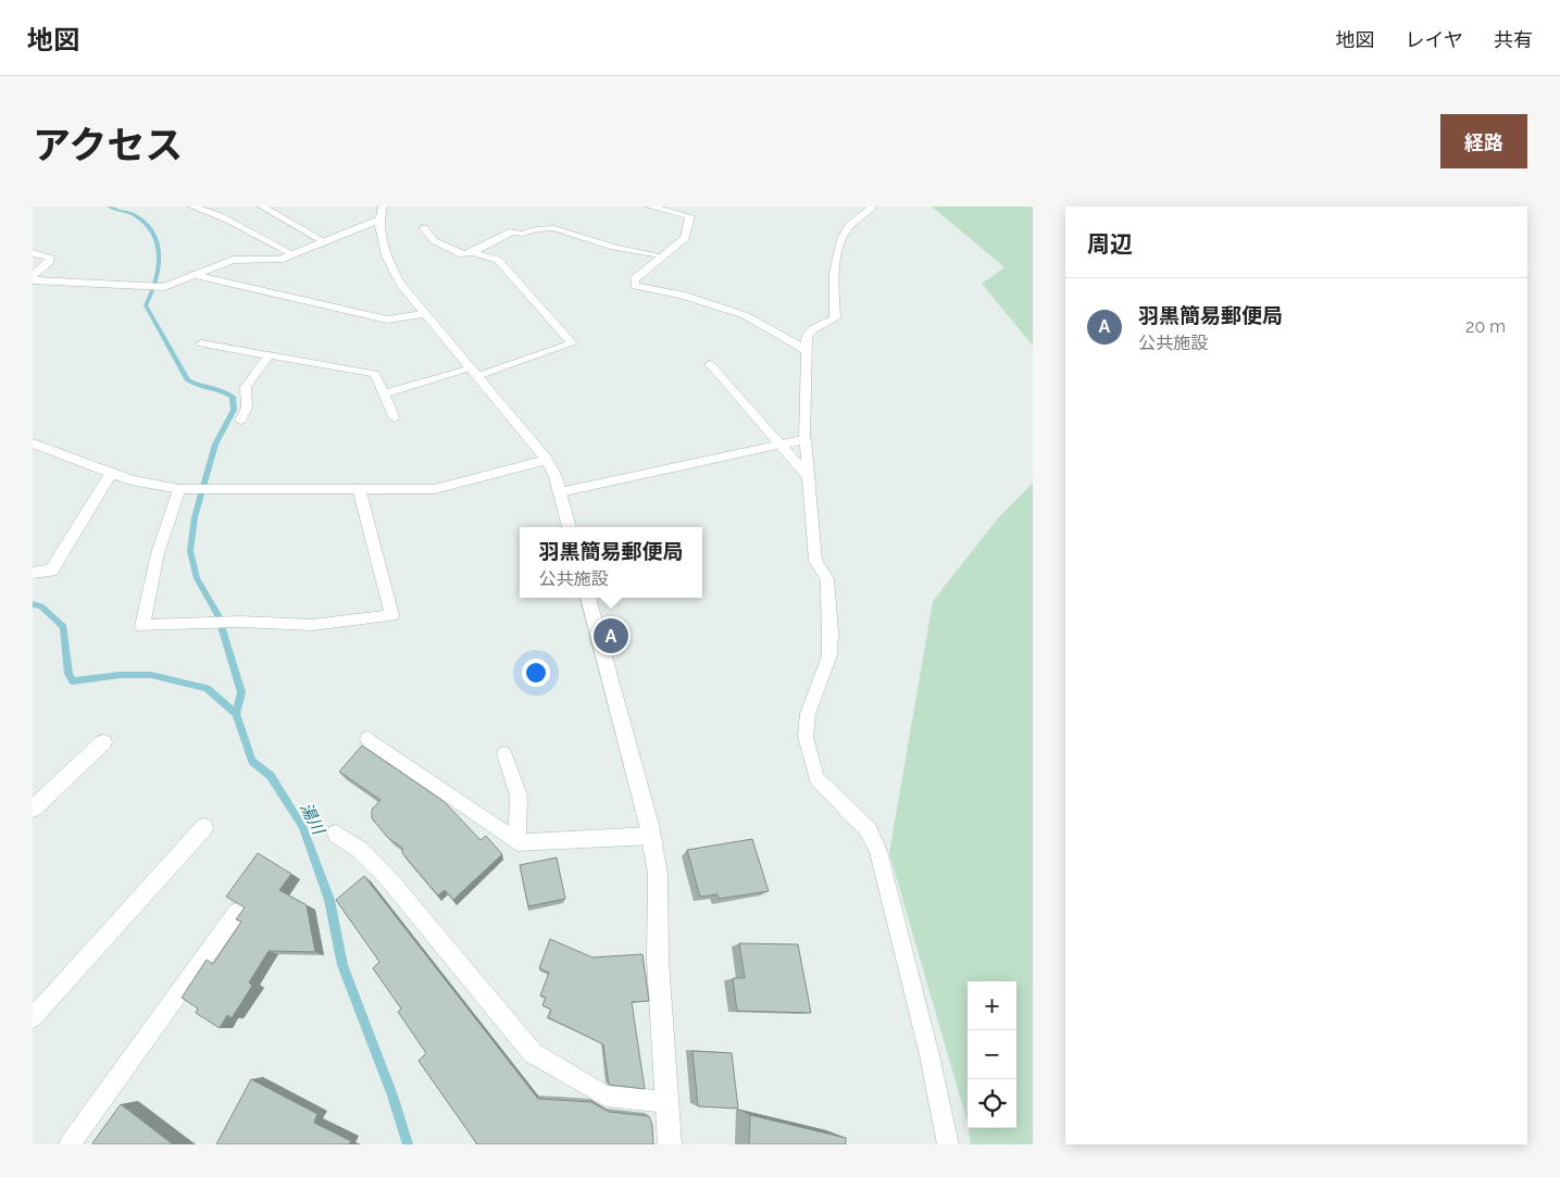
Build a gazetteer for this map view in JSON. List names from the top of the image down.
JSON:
{
  "water": ["湯川"],
  "page": {
    "header": "地図",
    "nav": ["地図", "レイヤ", "共有"],
    "title": "アクセス",
    "buttons": "経路",
    "heading": "周辺",
    "list": [
      {
        "mark": "A",
        "name": "羽黒簡易郵便局",
        "note": "公共施設",
        "value": "20 m"
      }
    ],
    "popup": ["羽黒簡易郵便局", "公共施設"],
    "pins": "A",
    "map_buttons": ["+", "−"]
  }
}
